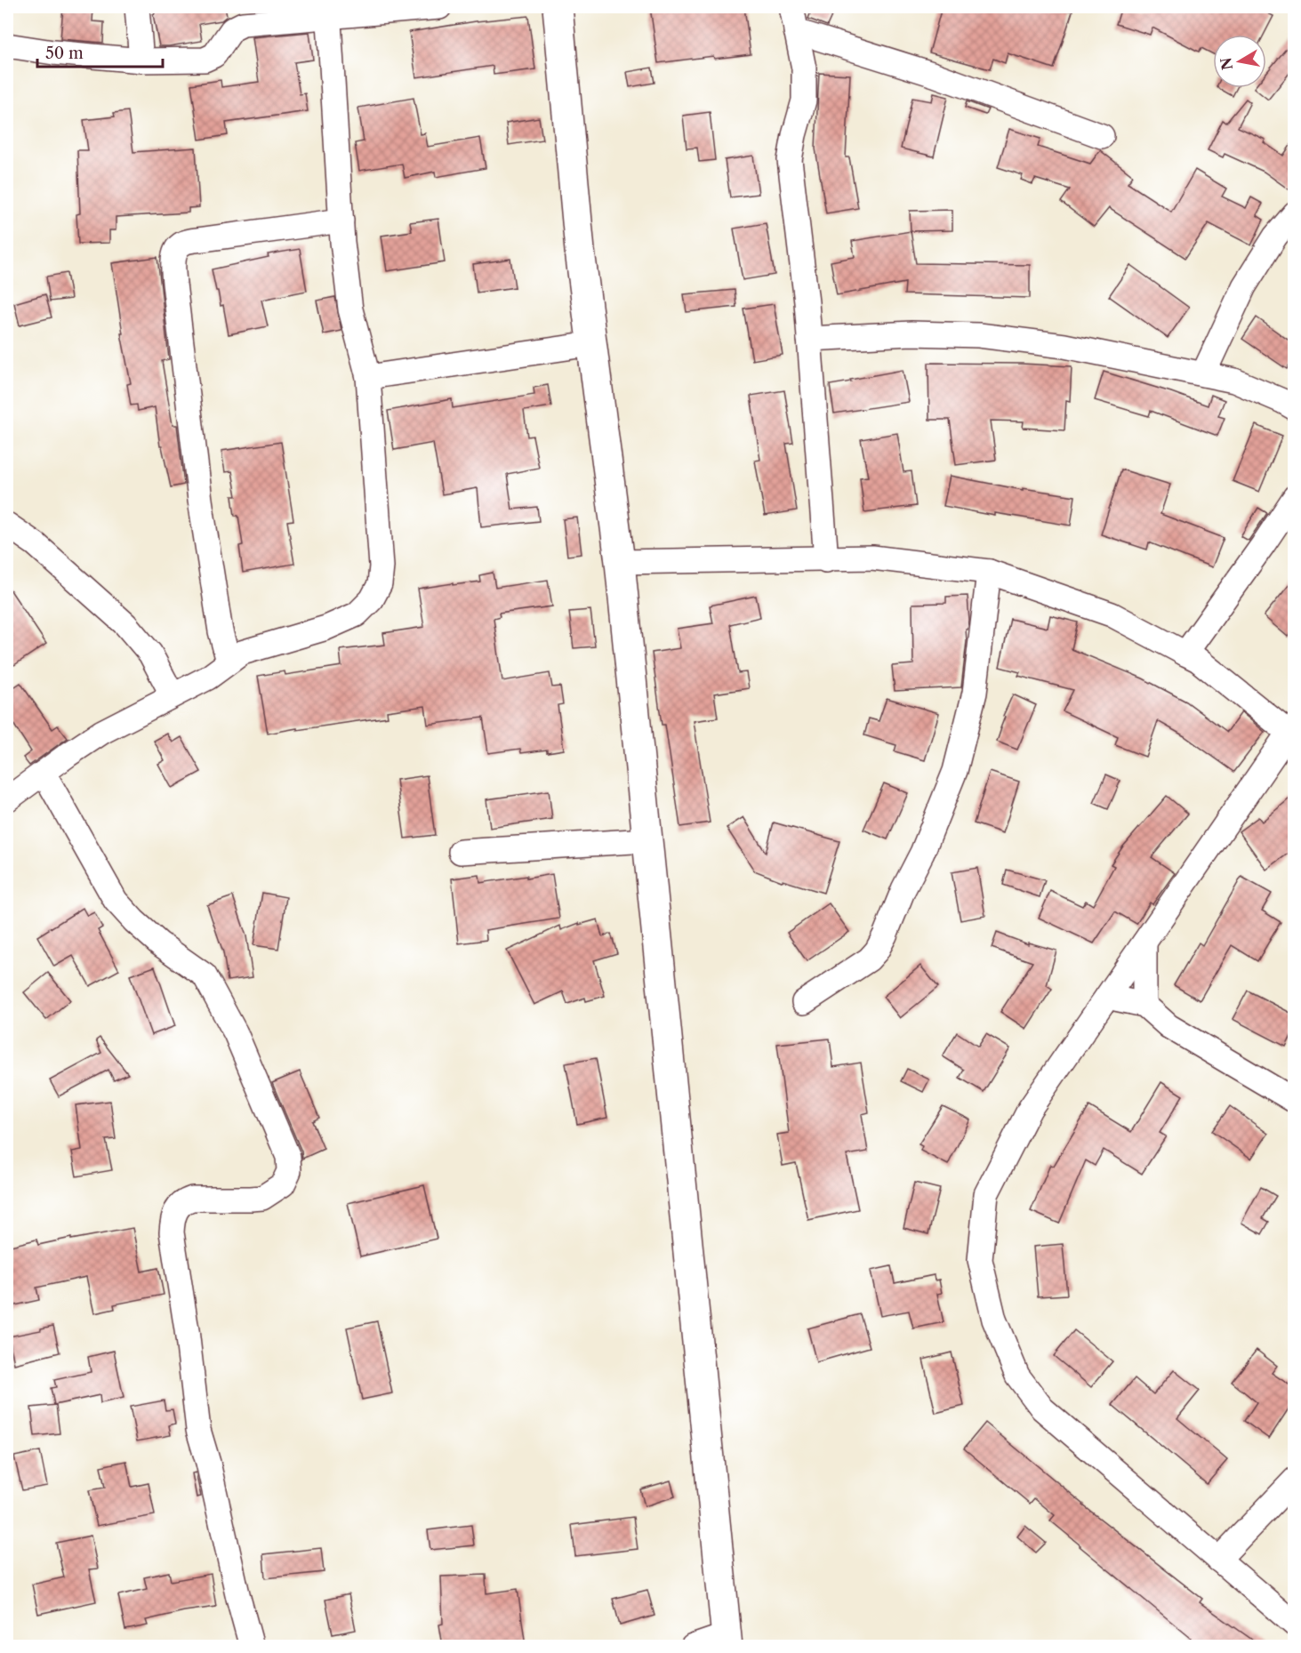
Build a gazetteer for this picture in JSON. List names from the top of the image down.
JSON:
{
  "scale_bar": "50 m",
  "north": "left"
}
